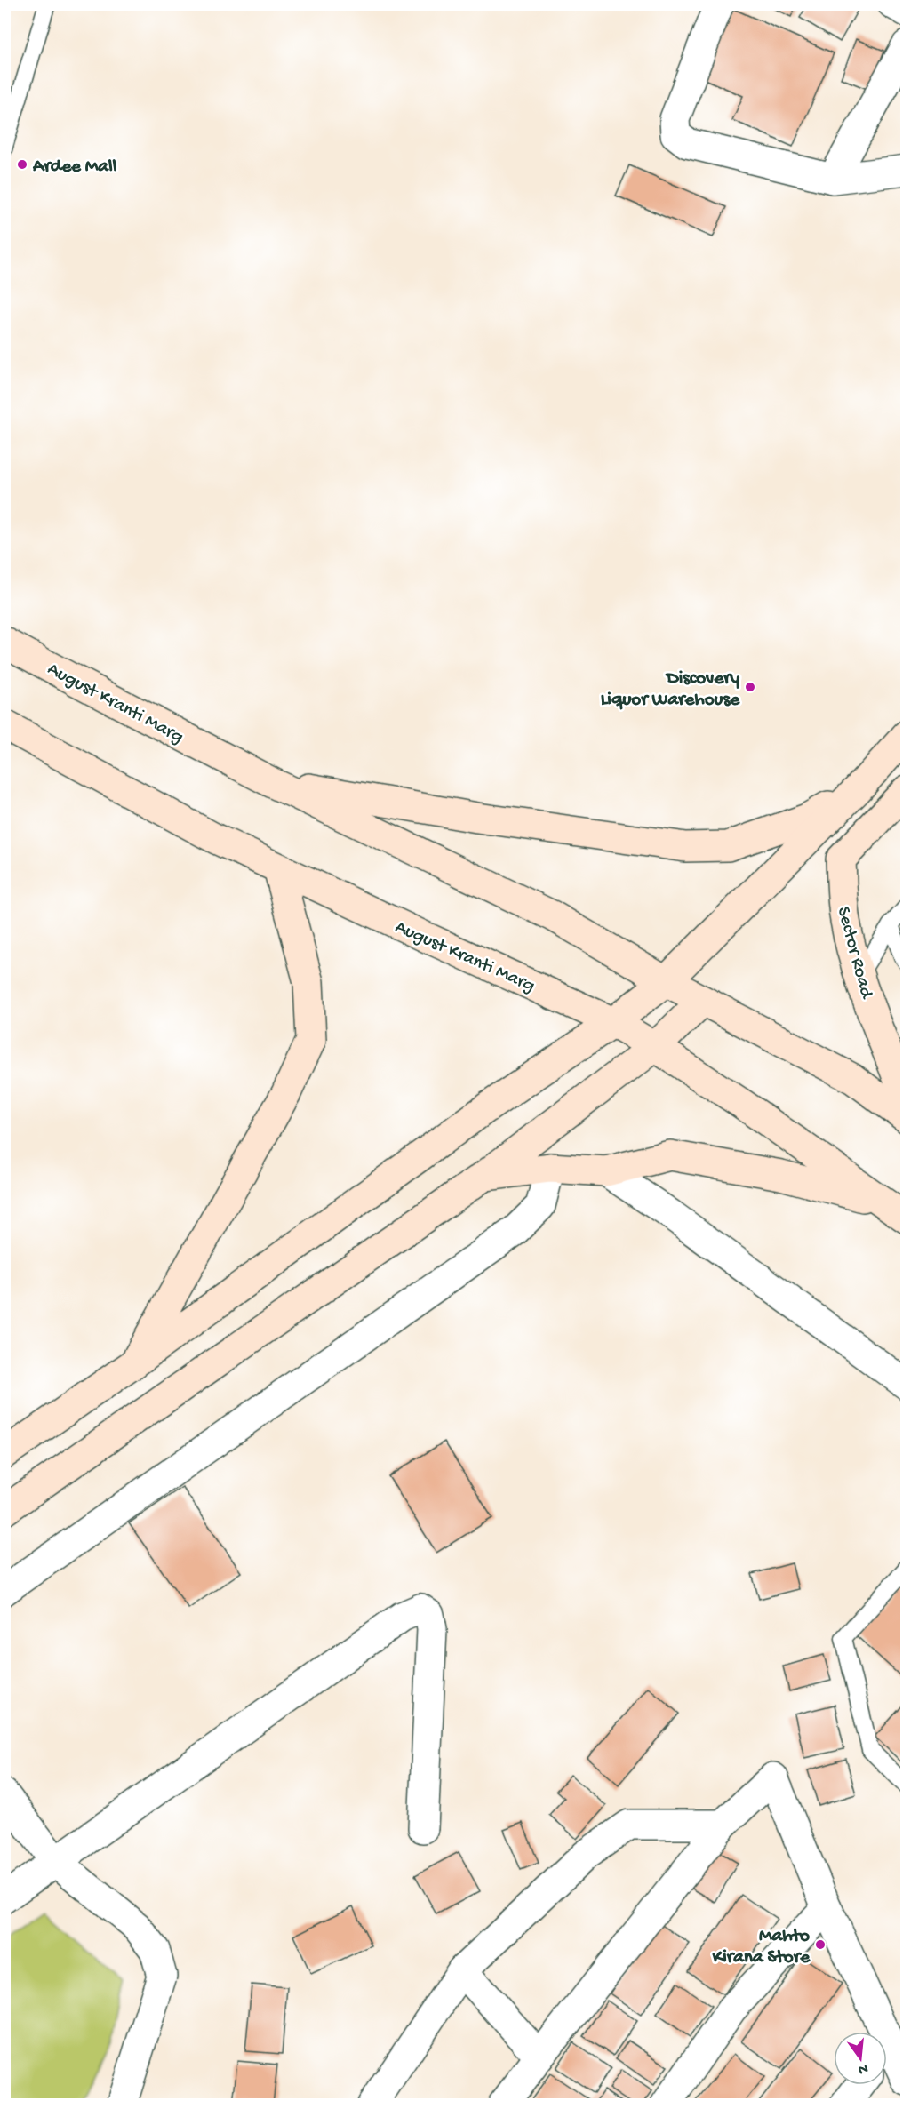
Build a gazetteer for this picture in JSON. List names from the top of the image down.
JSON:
{
  "streets": {
    "main road": ["August Kranti Marg", "Sector Road"]
  },
  "places": ["Ardee Mall", "Discovery Liquor Warehouse", "Mahto Kirana Store"],
  "north": "bottom"
}
